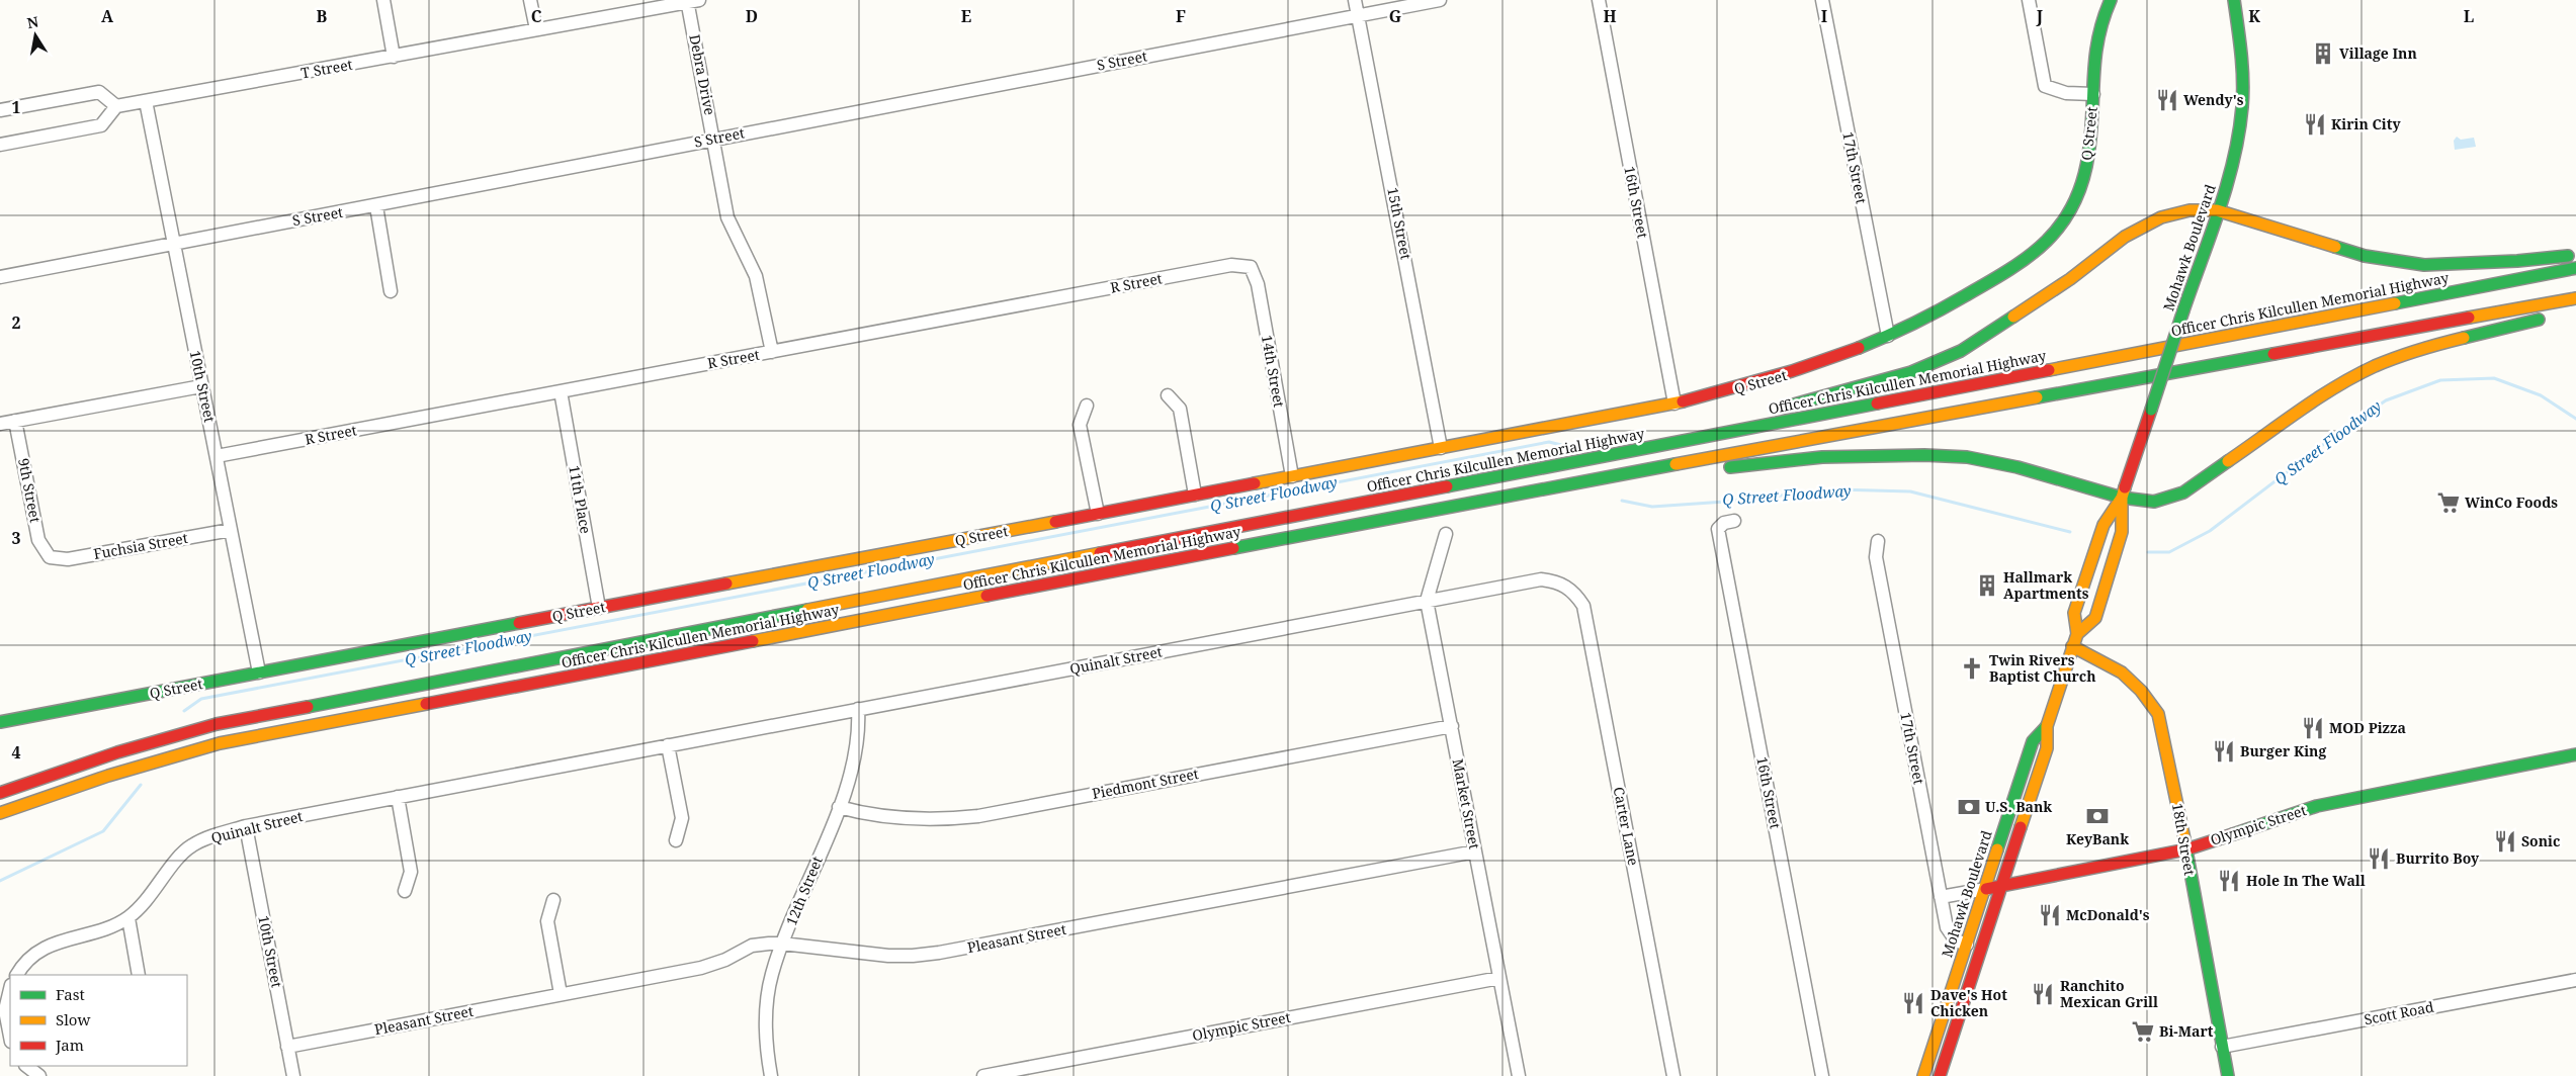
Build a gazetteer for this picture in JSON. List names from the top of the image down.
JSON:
{
  "streets": {
    "main road": [
      "Q Street",
      "Mohawk Boulevard",
      "Officer Chris Kilcullen Memorial Highway",
      "Olympic Street",
      "18th Street"
    ],
    "street": [
      "S Street",
      "T Street",
      "Debra Drive",
      "17th Street",
      "16th Street",
      "15th Street",
      "R Street",
      "14th Street",
      "10th Street",
      "9th Street",
      "11th Place",
      "Fuchsia Street",
      "Quinalt Street",
      "Piedmont Street",
      "Market Street",
      "Carter Lane",
      "12th Street",
      "Pleasant Street",
      "Scott Road"
    ]
  },
  "crossings": [
    ["S Street", "Debra Drive"],
    ["S Street", "15th Street"],
    ["S Street", "10th Street"],
    ["T Street", "Debra Drive"],
    ["T Street", "10th Street"],
    ["Debra Drive", "R Street"],
    ["Q Street", "17th Street"],
    ["Q Street", "16th Street"],
    ["Q Street", "15th Street"],
    ["Q Street", "14th Street"],
    ["Q Street", "10th Street"],
    ["Q Street", "11th Place"],
    ["17th Street", "Mohawk Boulevard"],
    ["17th Street", "Olympic Street"],
    ["Mohawk Boulevard", "Olympic Street"],
    ["Mohawk Boulevard", "18th Street"],
    ["R Street", "14th Street"],
    ["R Street", "10th Street"],
    ["R Street", "11th Place"],
    ["10th Street", "Fuchsia Street"],
    ["10th Street", "Quinalt Street"],
    ["10th Street", "Pleasant Street"],
    ["9th Street", "Fuchsia Street"],
    ["Quinalt Street", "Market Street"],
    ["Quinalt Street", "Carter Lane"],
    ["Quinalt Street", "12th Street"],
    ["Piedmont Street", "Market Street"],
    ["Piedmont Street", "12th Street"],
    ["Market Street", "Olympic Street"],
    ["Market Street", "Pleasant Street"],
    ["Olympic Street", "18th Street"],
    ["18th Street", "Scott Road"],
    ["12th Street", "Pleasant Street"]
  ],
  "water": ["Q Street Floodway"],
  "places": {
    "building": ["Village Inn", "Hallmark Apartments"],
    "restaurant": [
      "Wendy's",
      "Kirin City",
      "MOD Pizza",
      "Burger King",
      "Sonic",
      "Burrito Boy",
      "Hole In The Wall",
      "McDonald's",
      "Ranchito Mexican Grill",
      "Dave's Hot Chicken"
    ],
    "supermarket": ["WinCo Foods", "Bi-Mart"],
    "church": ["Twin Rivers Baptist Church"],
    "bank": ["U.S. Bank", "KeyBank"]
  },
  "legend": ["Fast", "Slow", "Jam"],
  "north": "top",
  "grid": {
    "columns": [
      "A",
      "B",
      "C",
      "D",
      "E",
      "F",
      "G",
      "H",
      "I",
      "J",
      "K",
      "L"
    ],
    "rows": [
      "1",
      "2",
      "3",
      "4"
    ]
  }
}
